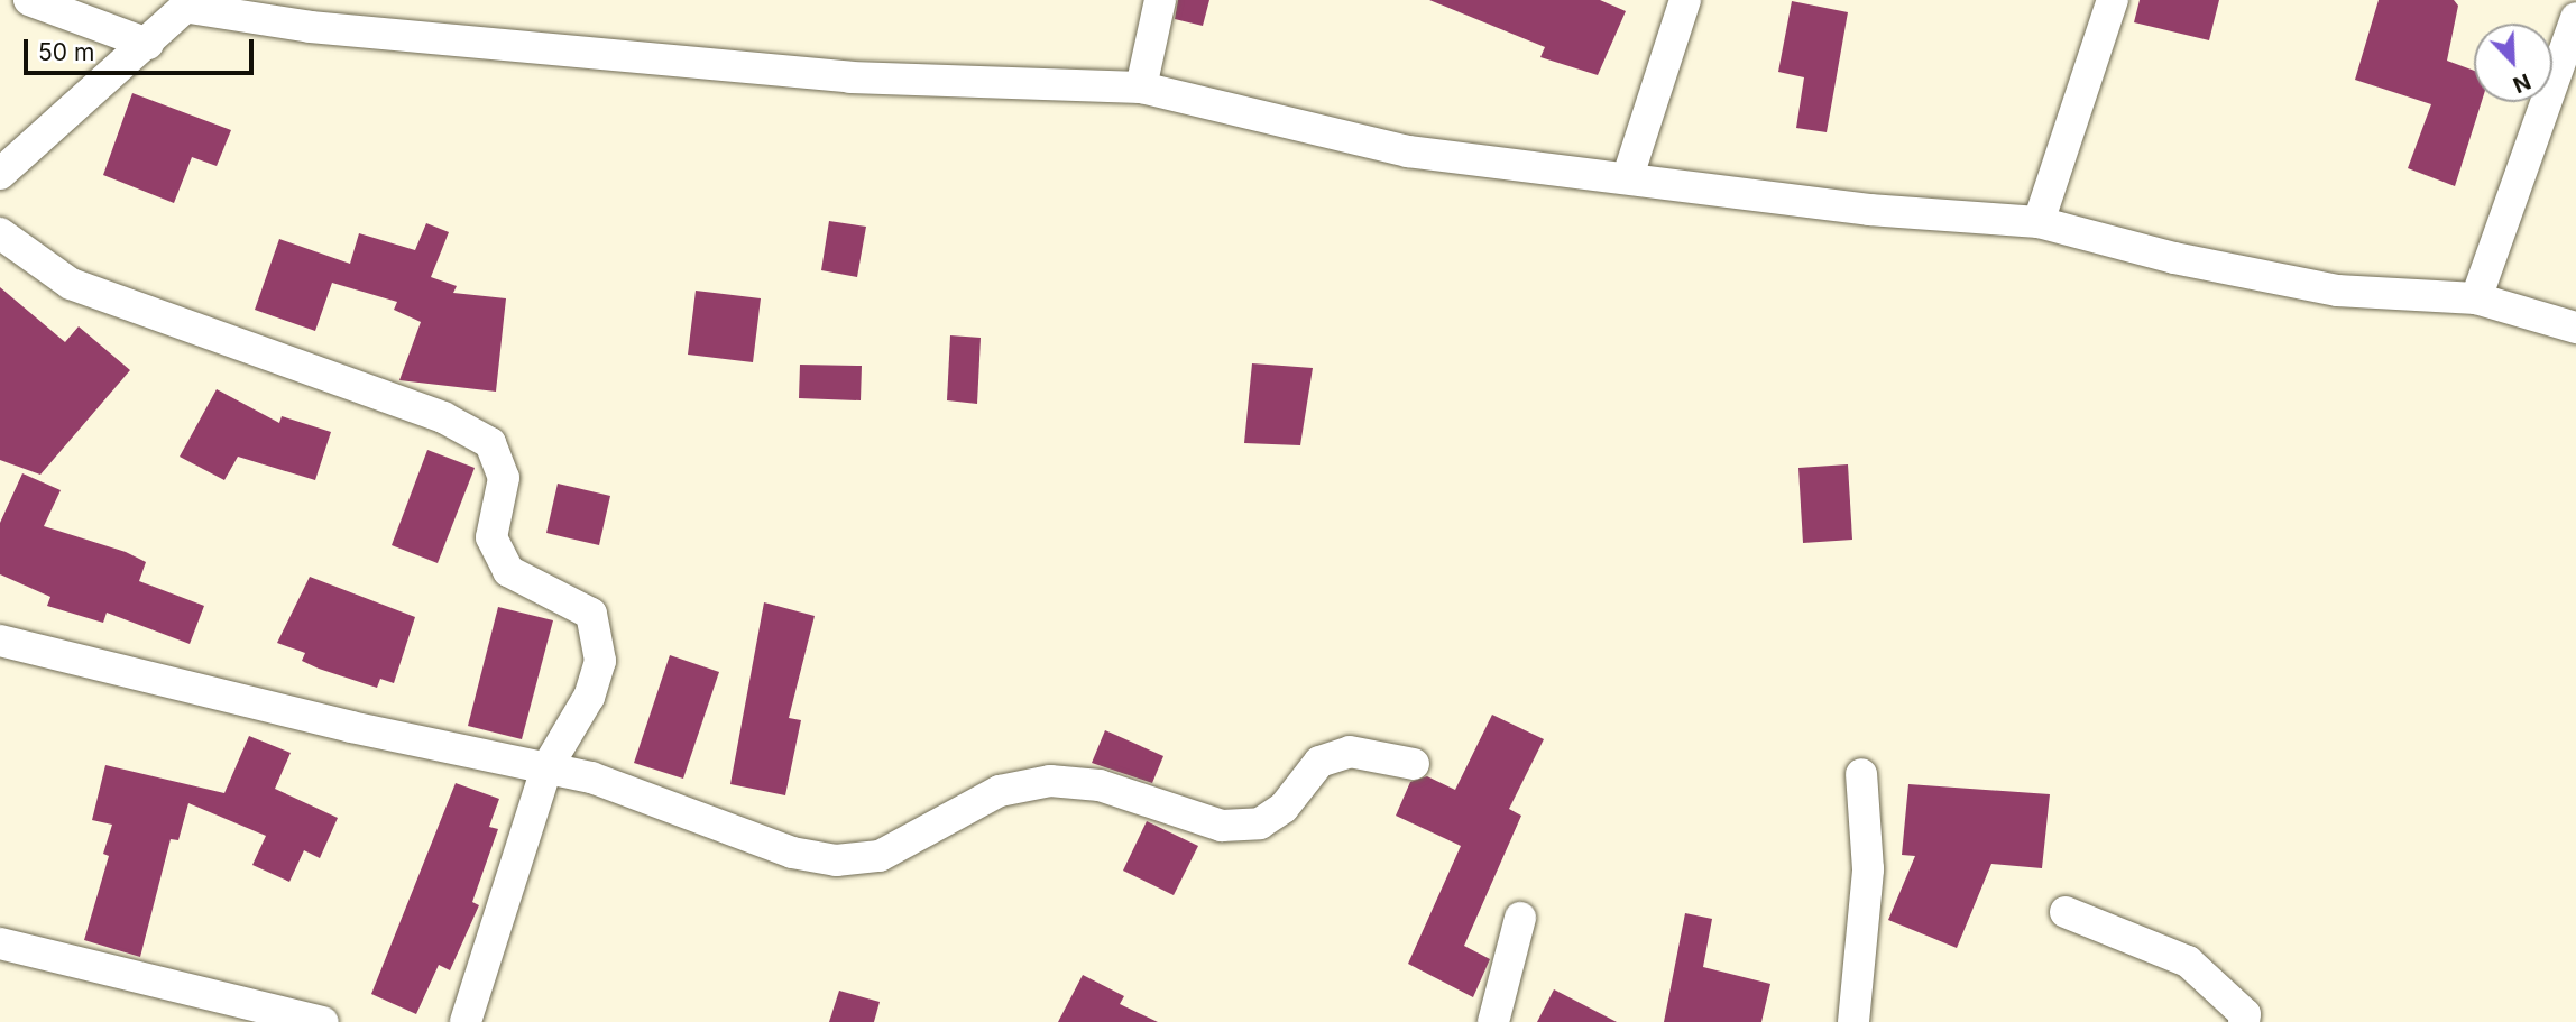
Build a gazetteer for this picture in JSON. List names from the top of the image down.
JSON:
{
  "scale_bar": "50 m",
  "north": "bottom right"
}
